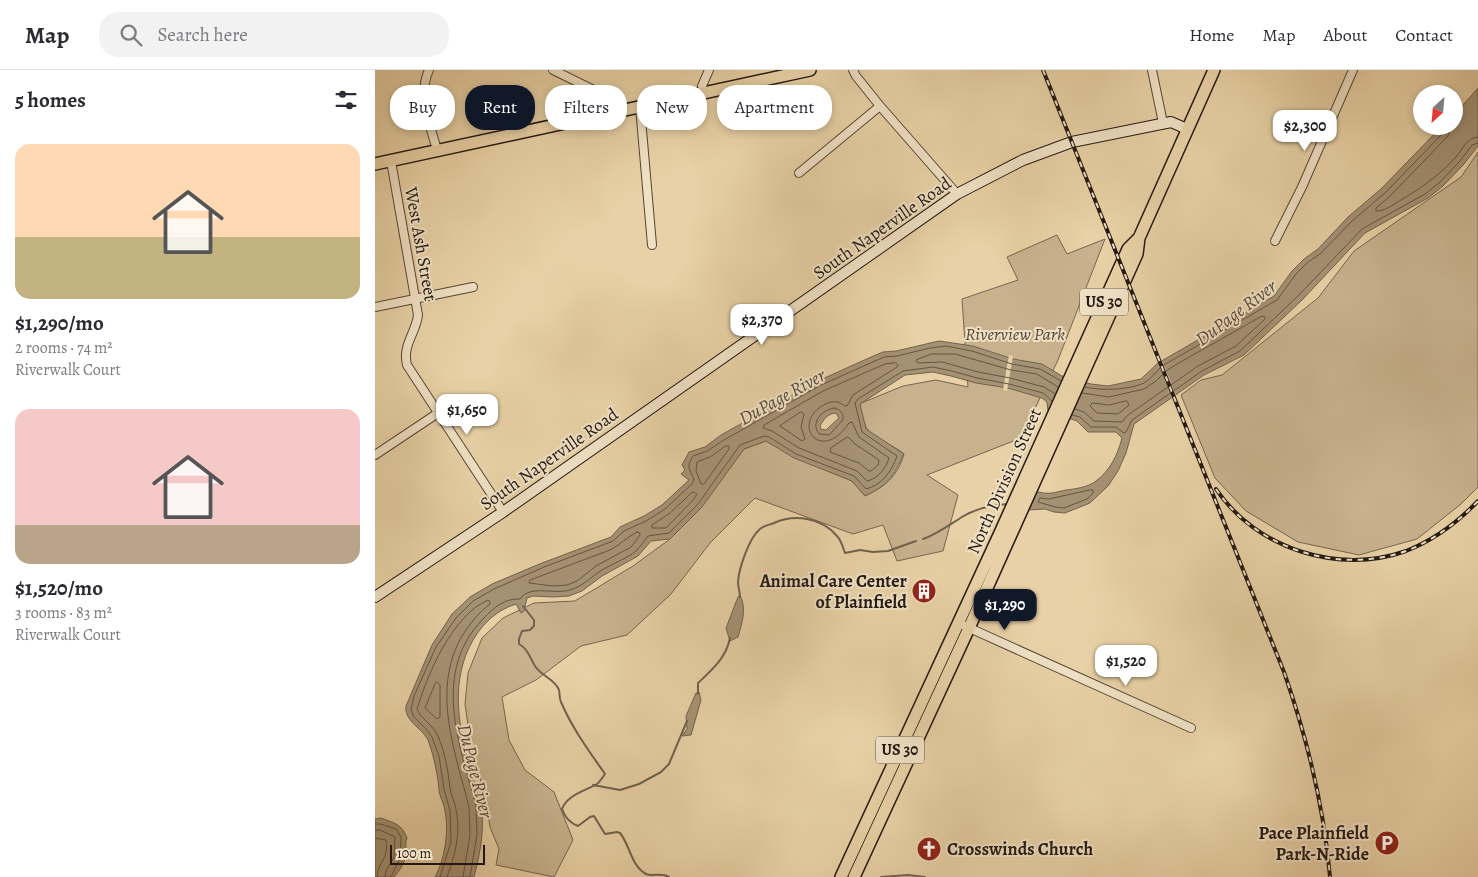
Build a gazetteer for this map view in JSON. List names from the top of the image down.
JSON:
{
  "streets": {
    "main road": ["South Naperville Road", "US 30", "North Division Street"],
    "street": ["West Ash Street"]
  },
  "crossings": [
    ["South Naperville Road", "West Ash Street"],
    ["South Naperville Road", "North Division Street"]
  ],
  "water": ["DuPage River"],
  "parks": ["Riverview Park"],
  "places": {
    "building": ["Animal Care Center of Plainfield"],
    "parking": ["Pace Plainfield Park-N-Ride"],
    "church": ["Crosswinds Church"]
  },
  "scale_bar": "100 m",
  "north": "bottom left",
  "page": {
    "header": "Map",
    "search": "Search here",
    "nav": [
      "Home",
      "Map",
      "About",
      "Contact"
    ],
    "heading": "5 homes",
    "chip": [
      "Buy",
      "Rent",
      "Filters",
      "New",
      "Apartment"
    ],
    "price": [
      "$2,300",
      "$2,370",
      "$1,650",
      "$1,290",
      "$1,520"
    ],
    "list": [
      {
        "name": "$1,290/mo",
        "note": "2 rooms · 74 m² · Riverwalk Court"
      },
      {
        "name": "$1,520/mo",
        "note": "3 rooms · 83 m² · Riverwalk Court"
      }
    ],
    "scale": "100 m"
  }
}
